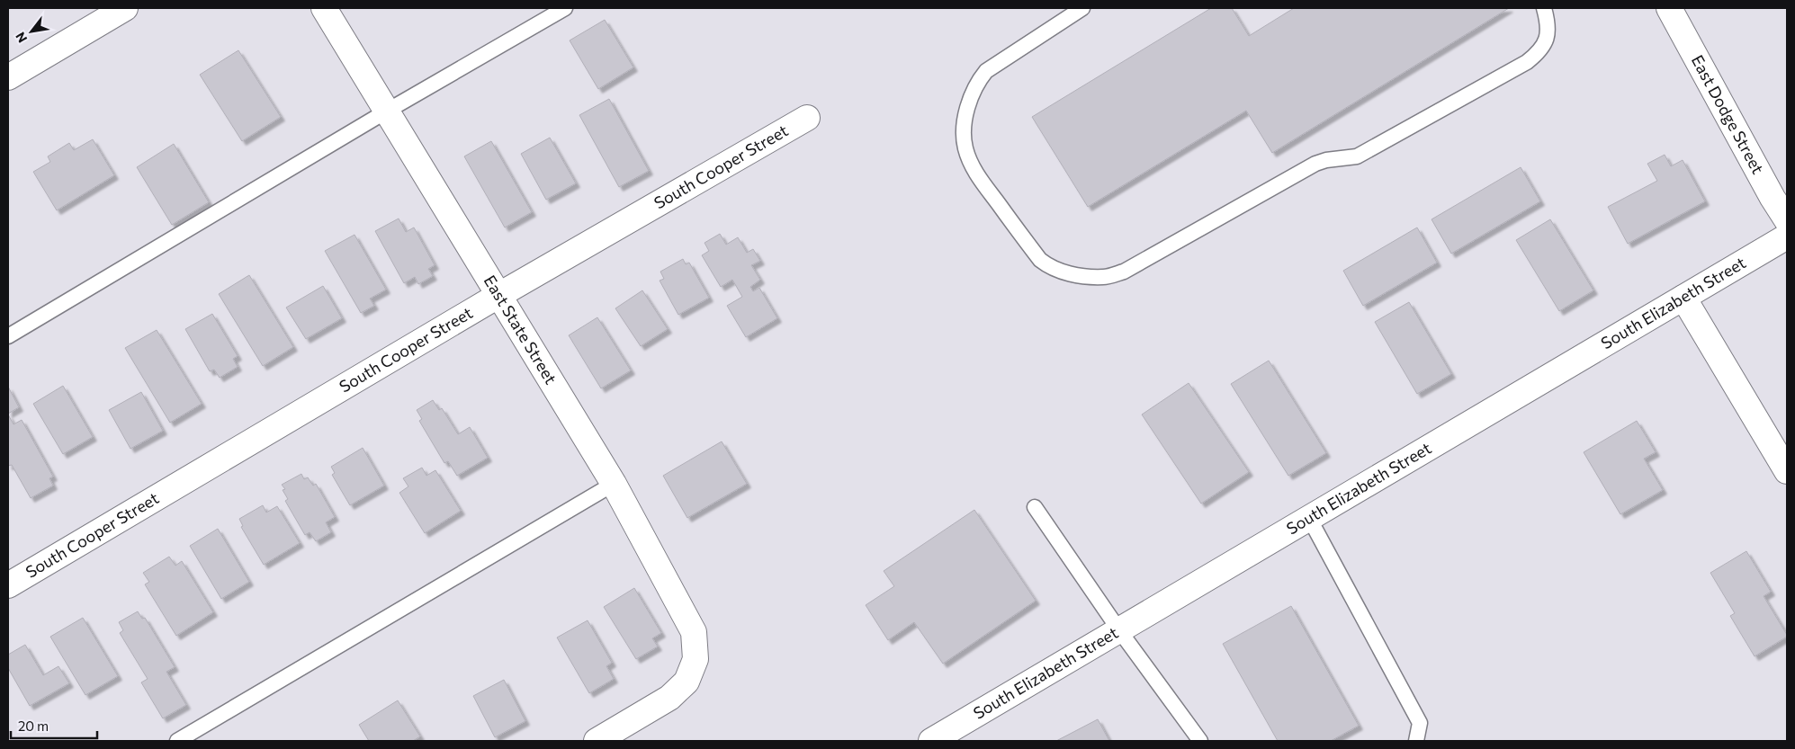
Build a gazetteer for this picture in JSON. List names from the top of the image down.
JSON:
{
  "streets": {
    "street": [
      "East Dodge Street",
      "South Cooper Street",
      "South Elizabeth Street",
      "East State Street"
    ]
  },
  "crossings": [
    ["South Cooper Street", "East State Street"]
  ],
  "scale_bar": "20 m",
  "north": "bottom left"
}
